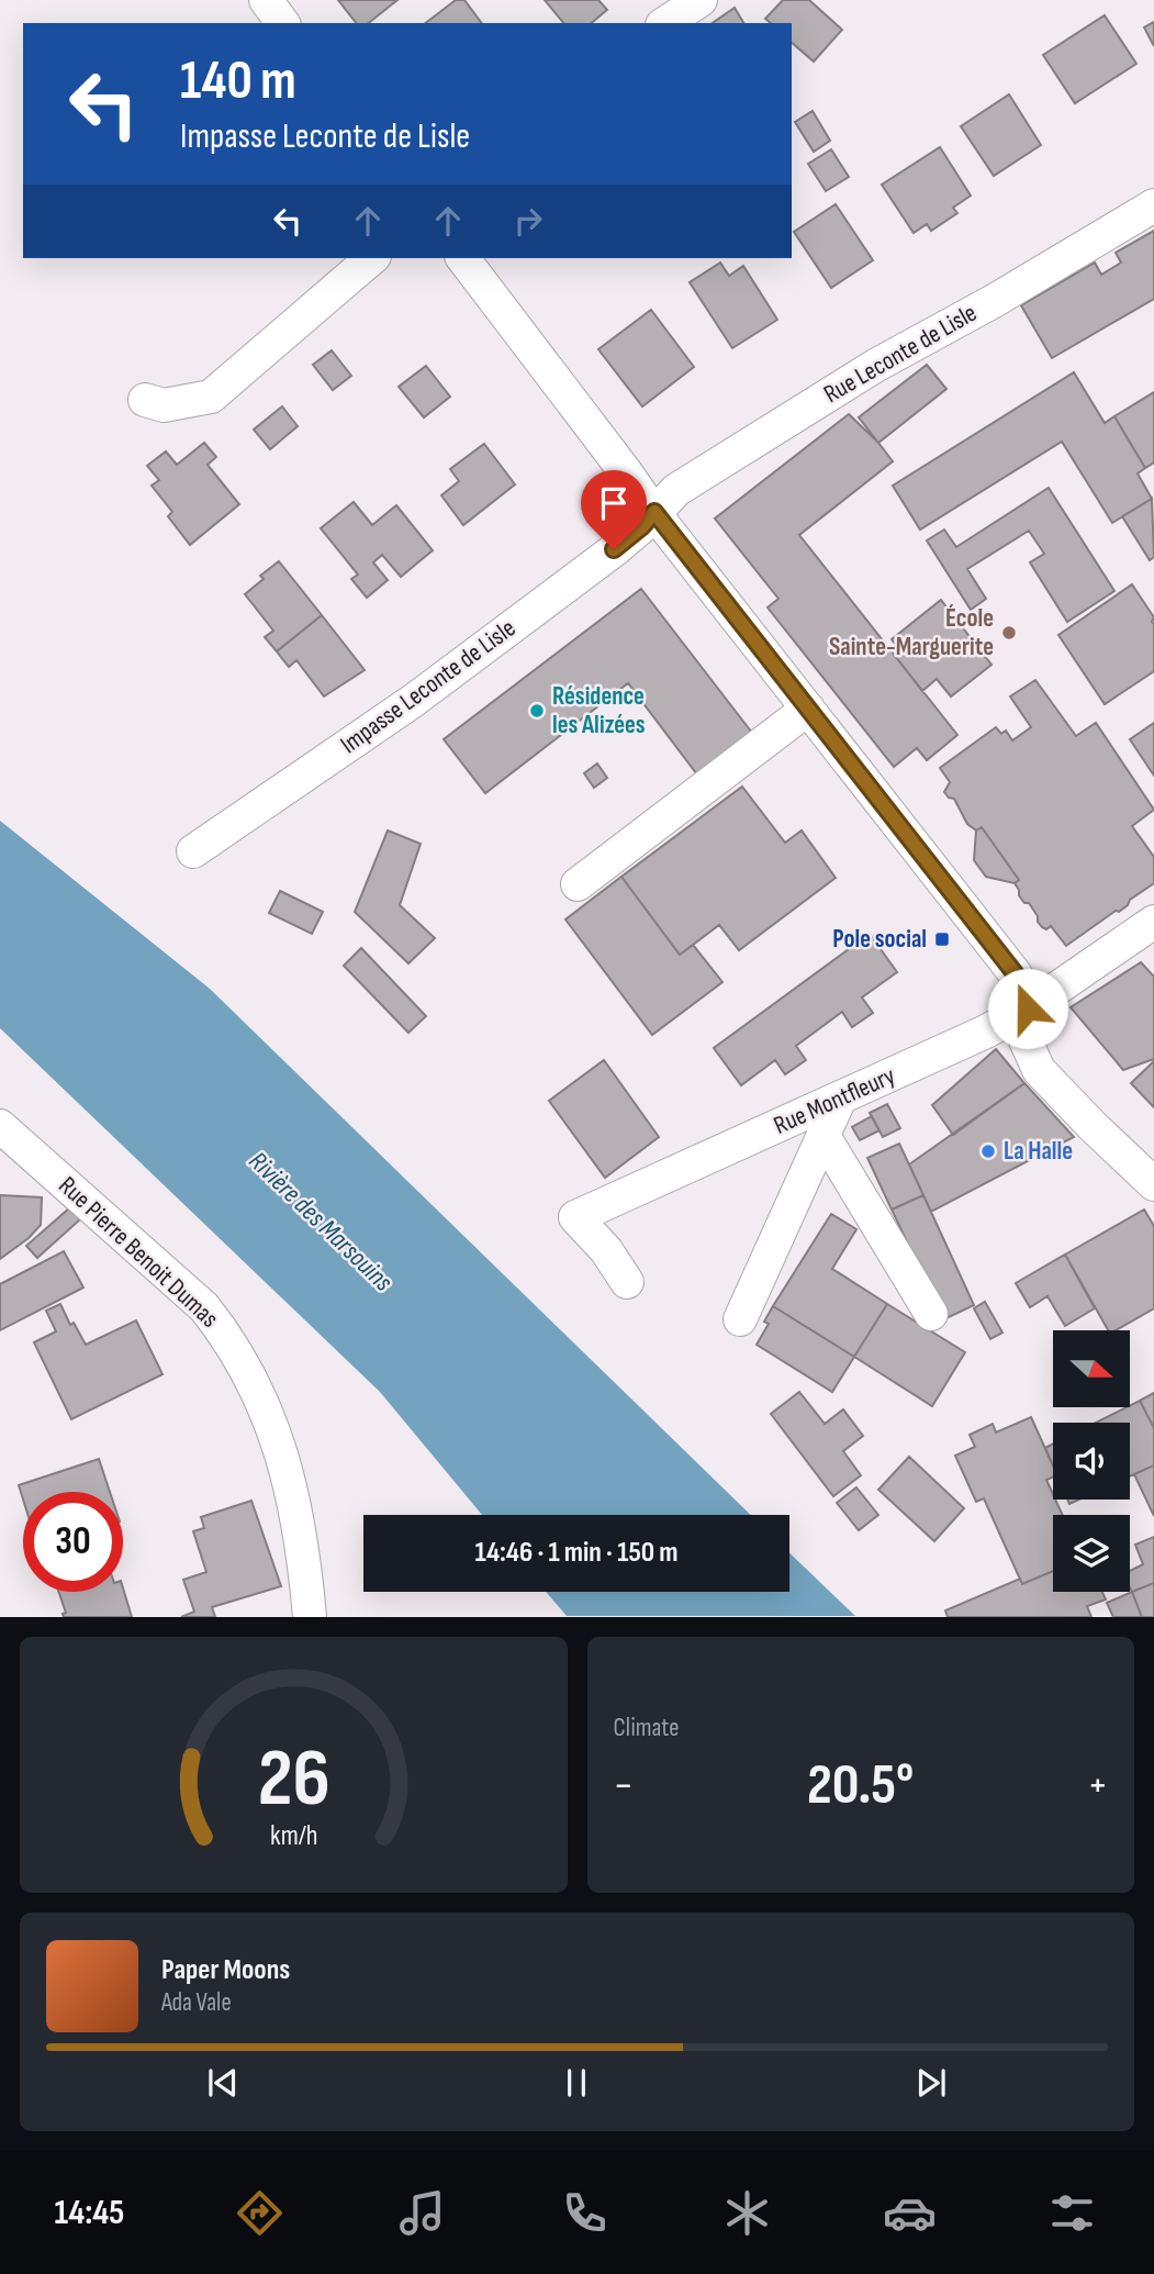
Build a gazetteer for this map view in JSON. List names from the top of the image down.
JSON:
{
  "streets": {
    "street": [
      "Rue Leconte de Lisle",
      "Impasse Leconte de Lisle",
      "Rue Montfleury",
      "Rue Pierre Benoit Dumas"
    ]
  },
  "crossings": [
    ["Rue Leconte de Lisle", "Impasse Leconte de Lisle"]
  ],
  "water": ["Rivière des Marsouins"],
  "places": {
    "other": ["École Sainte-Marguerite", "Résidence les Alizées", "La Halle"],
    "transit": ["Pole social"]
  },
  "north": "right",
  "page": {
    "turn": ["140 m", "Impasse Leconte de Lisle"],
    "limit": "30",
    "trip": "14:46 · 1 min · 150 m",
    "tile": "Climate",
    "heat": ["−", "20.5°", "+"],
    "song": ["Paper Moons", "Ada Vale"],
    "tabs": "14:45",
    "gauge": ["26", "km/h"]
  }
}
